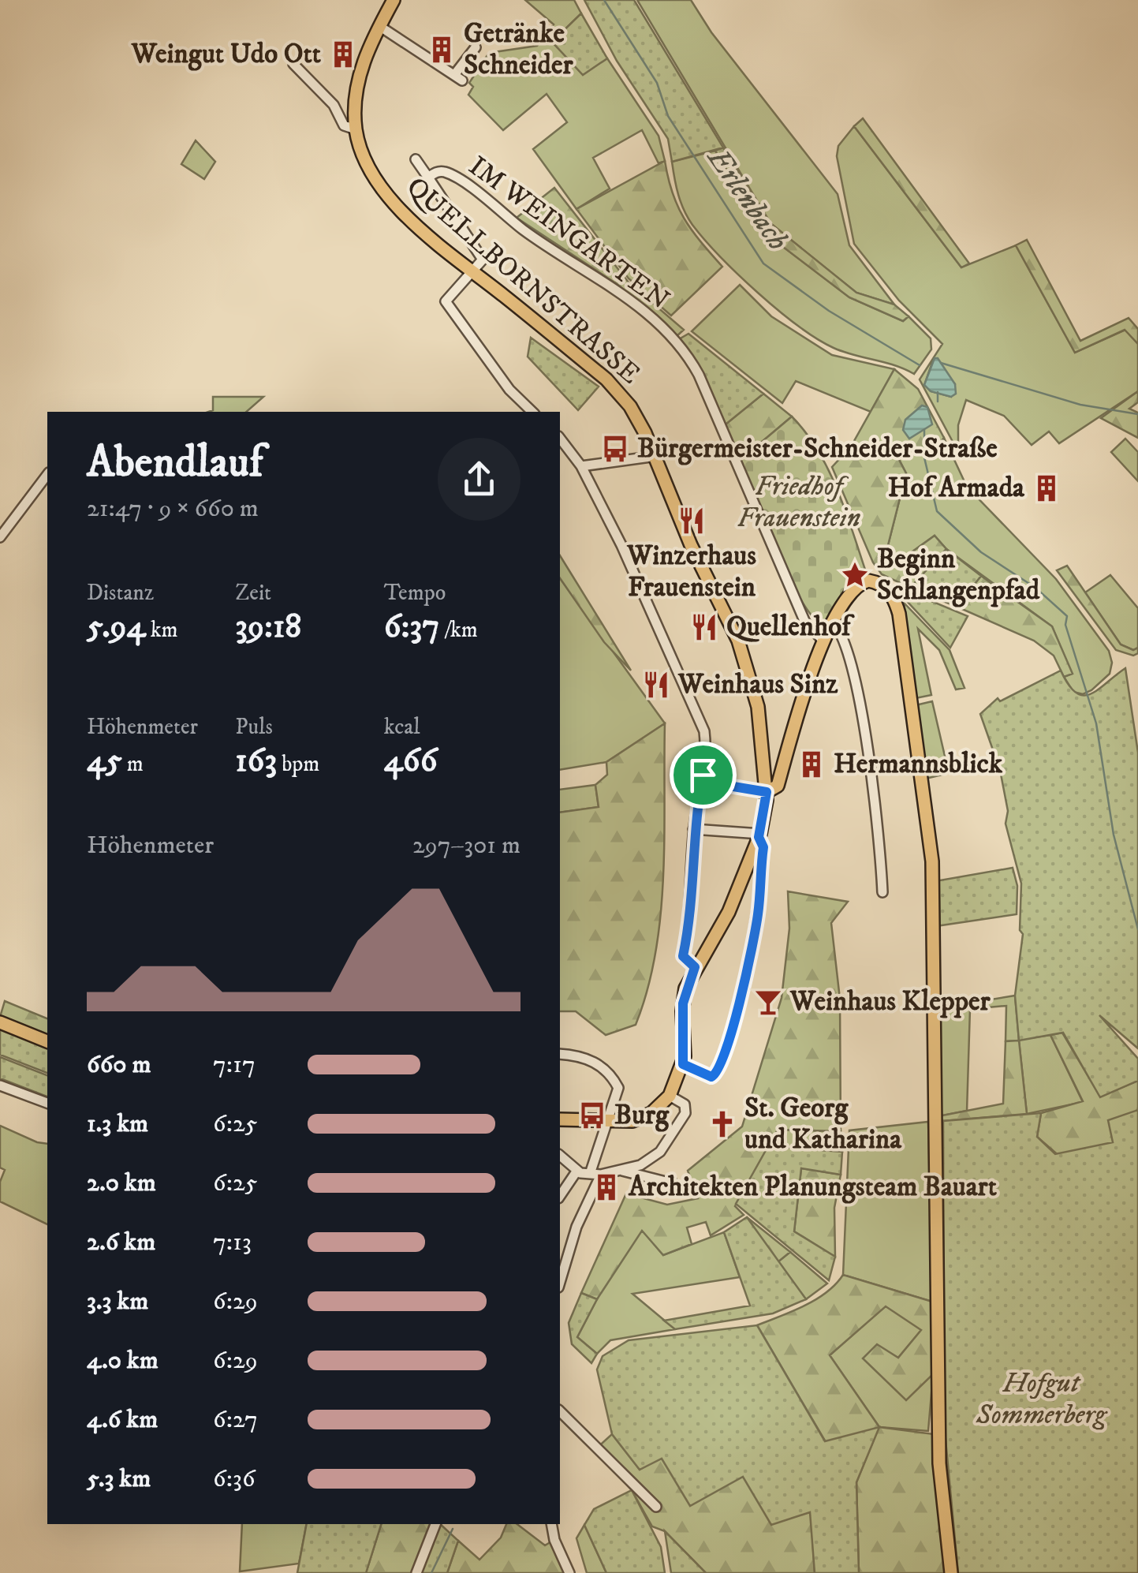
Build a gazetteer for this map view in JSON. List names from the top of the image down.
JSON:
{
  "streets": {
    "main road": ["QUELLBORNSTRASSE"],
    "street": ["IM WEINGARTEN"]
  },
  "crossings": [
    ["IM WEINGARTEN", "QUELLBORNSTRASSE"]
  ],
  "water": ["Erlenbach"],
  "parks": ["Friedhof Frauenstein", "Hofgut Sommerberg"],
  "places": {
    "building": [
      "Getränke Schneider",
      "Weingut Udo Ott",
      "Hof Armada",
      "Hermannsblick",
      "Architekten Planungsteam Bauart"
    ],
    "bus stop": ["Bürgermeister-Schneider-Straße", "Burg"],
    "restaurant": ["Winzerhaus Frauenstein", "Quellenhof", "Weinhaus Sinz"],
    "place": ["Beginn Schlangenpfad"],
    "bar": ["Weinhaus Klepper"],
    "church": ["St. Georg und Katharina"]
  },
  "page": {
    "heading": ["Abendlauf", "21:47 · 9 × 660 m"],
    "stats": [
      ["Distanz", "5.94 km"],
      ["Zeit", "39:18"],
      ["Tempo", "6:37 /km"],
      ["Höhenmeter", "45 m"],
      ["Puls", "163 bpm"],
      ["kcal", "466"]
    ],
    "chart": ["Höhenmeter", "297–301 m"],
    "list": [
      {
        "name": "660 m",
        "note": "7:17"
      },
      {
        "name": "1.3 km",
        "note": "6:25"
      },
      {
        "name": "2.0 km",
        "note": "6:25"
      },
      {
        "name": "2.6 km",
        "note": "7:13"
      },
      {
        "name": "3.3 km",
        "note": "6:29"
      },
      {
        "name": "4.0 km",
        "note": "6:29"
      },
      {
        "name": "4.6 km",
        "note": "6:27"
      },
      {
        "name": "5.3 km",
        "note": "6:36"
      }
    ]
  }
}
